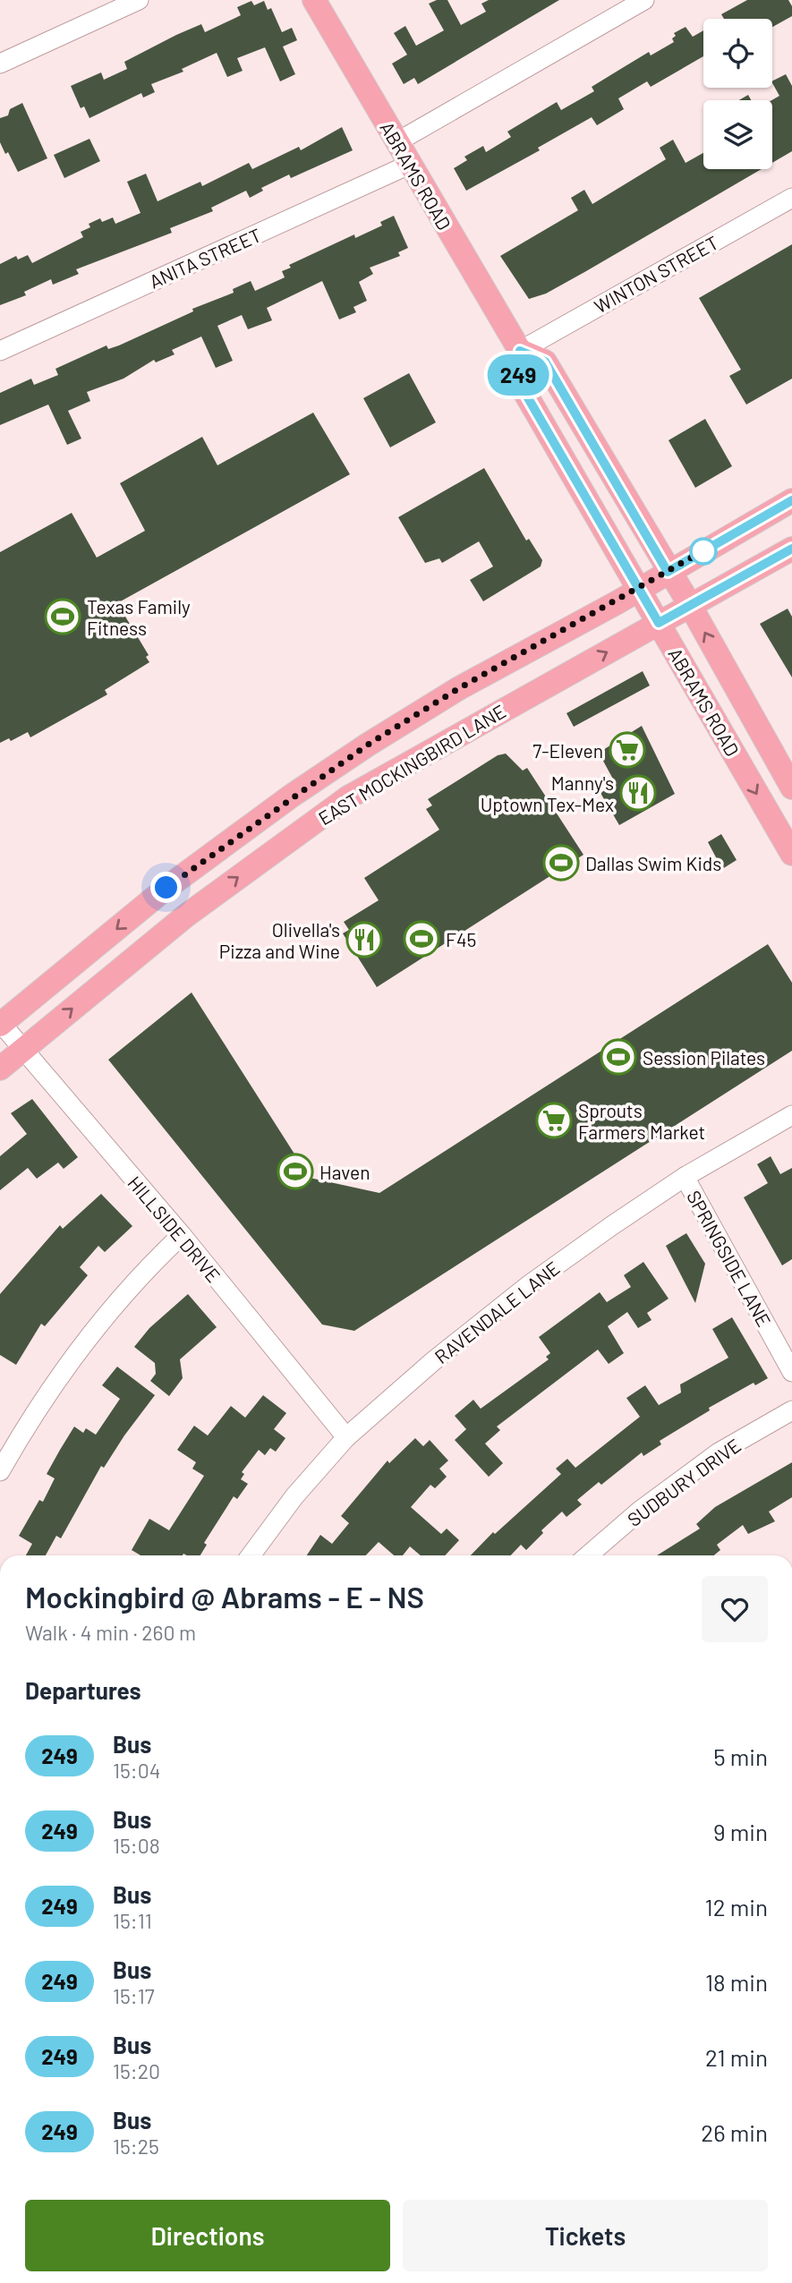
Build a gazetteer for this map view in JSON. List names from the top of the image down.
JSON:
{
  "streets": {
    "main road": ["ABRAMS ROAD", "EAST MOCKINGBIRD LANE"],
    "street": [
      "ANITA STREET",
      "WINTON STREET",
      "HILLSIDE DRIVE",
      "SPRINGSIDE LANE",
      "RAVENDALE LANE",
      "SUDBURY DRIVE"
    ]
  },
  "crossings": [
    ["ABRAMS ROAD", "ANITA STREET"],
    ["ABRAMS ROAD", "WINTON STREET"],
    ["ABRAMS ROAD", "EAST MOCKINGBIRD LANE"],
    ["EAST MOCKINGBIRD LANE", "HILLSIDE DRIVE"],
    ["HILLSIDE DRIVE", "RAVENDALE LANE"],
    ["SPRINGSIDE LANE", "RAVENDALE LANE"]
  ],
  "places": {
    "sports": [
      "Texas Family Fitness",
      "Dallas Swim Kids",
      "F45",
      "Session Pilates",
      "Haven"
    ],
    "supermarket": ["7-Eleven", "Sprouts Farmers Market"],
    "restaurant": ["Manny's Uptown Tex-Mex", "Olivella's Pizza and Wine"]
  },
  "lines": ["bus line 249"],
  "page": {
    "on_map": "249",
    "heading": [
      ["Mockingbird @ Abrams - E - NS", "Walk · 4 min · 260 m"],
      "Departures"
    ],
    "list": [
      {
        "mark": "249",
        "name": "Bus",
        "note": "15:04",
        "value": "5 min"
      },
      {
        "mark": "249",
        "name": "Bus",
        "note": "15:08",
        "value": "9 min"
      },
      {
        "mark": "249",
        "name": "Bus",
        "note": "15:11",
        "value": "12 min"
      },
      {
        "mark": "249",
        "name": "Bus",
        "note": "15:17",
        "value": "18 min"
      },
      {
        "mark": "249",
        "name": "Bus",
        "note": "15:20",
        "value": "21 min"
      },
      {
        "mark": "249",
        "name": "Bus",
        "note": "15:25",
        "value": "26 min"
      }
    ],
    "buttons": ["Directions", "Tickets"]
  }
}
